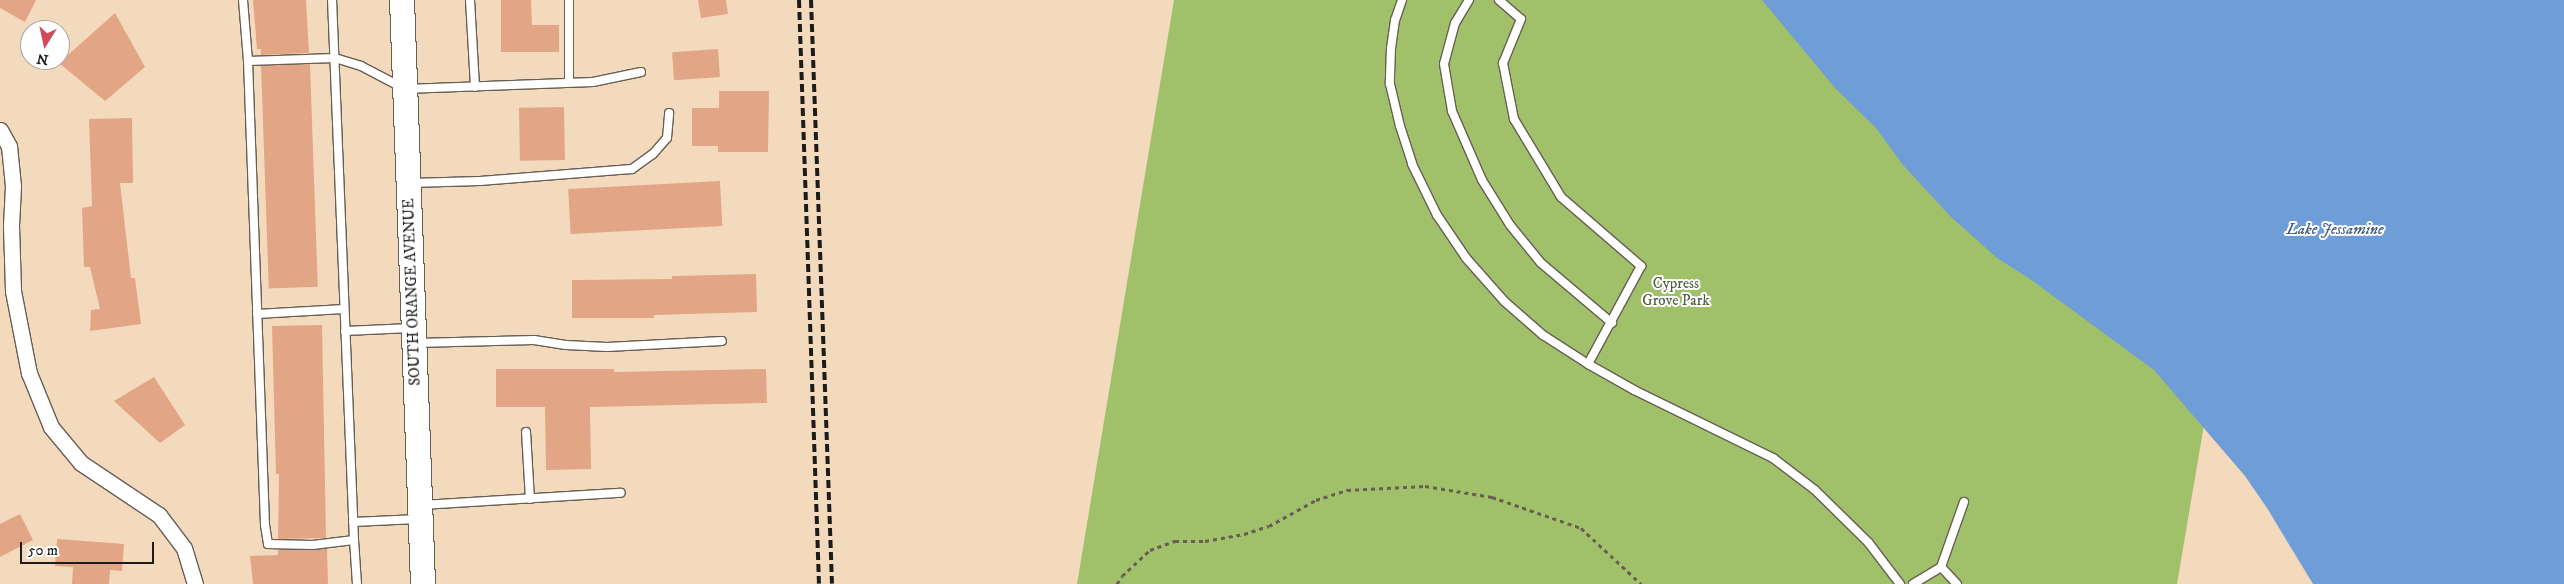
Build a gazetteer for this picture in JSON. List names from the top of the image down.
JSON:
{
  "streets": {
    "main road": ["SOUTH ORANGE AVENUE"]
  },
  "water": ["Lake Jessamine"],
  "parks": ["Cypress Grove Park"],
  "scale_bar": "50 m",
  "north": "bottom"
}
